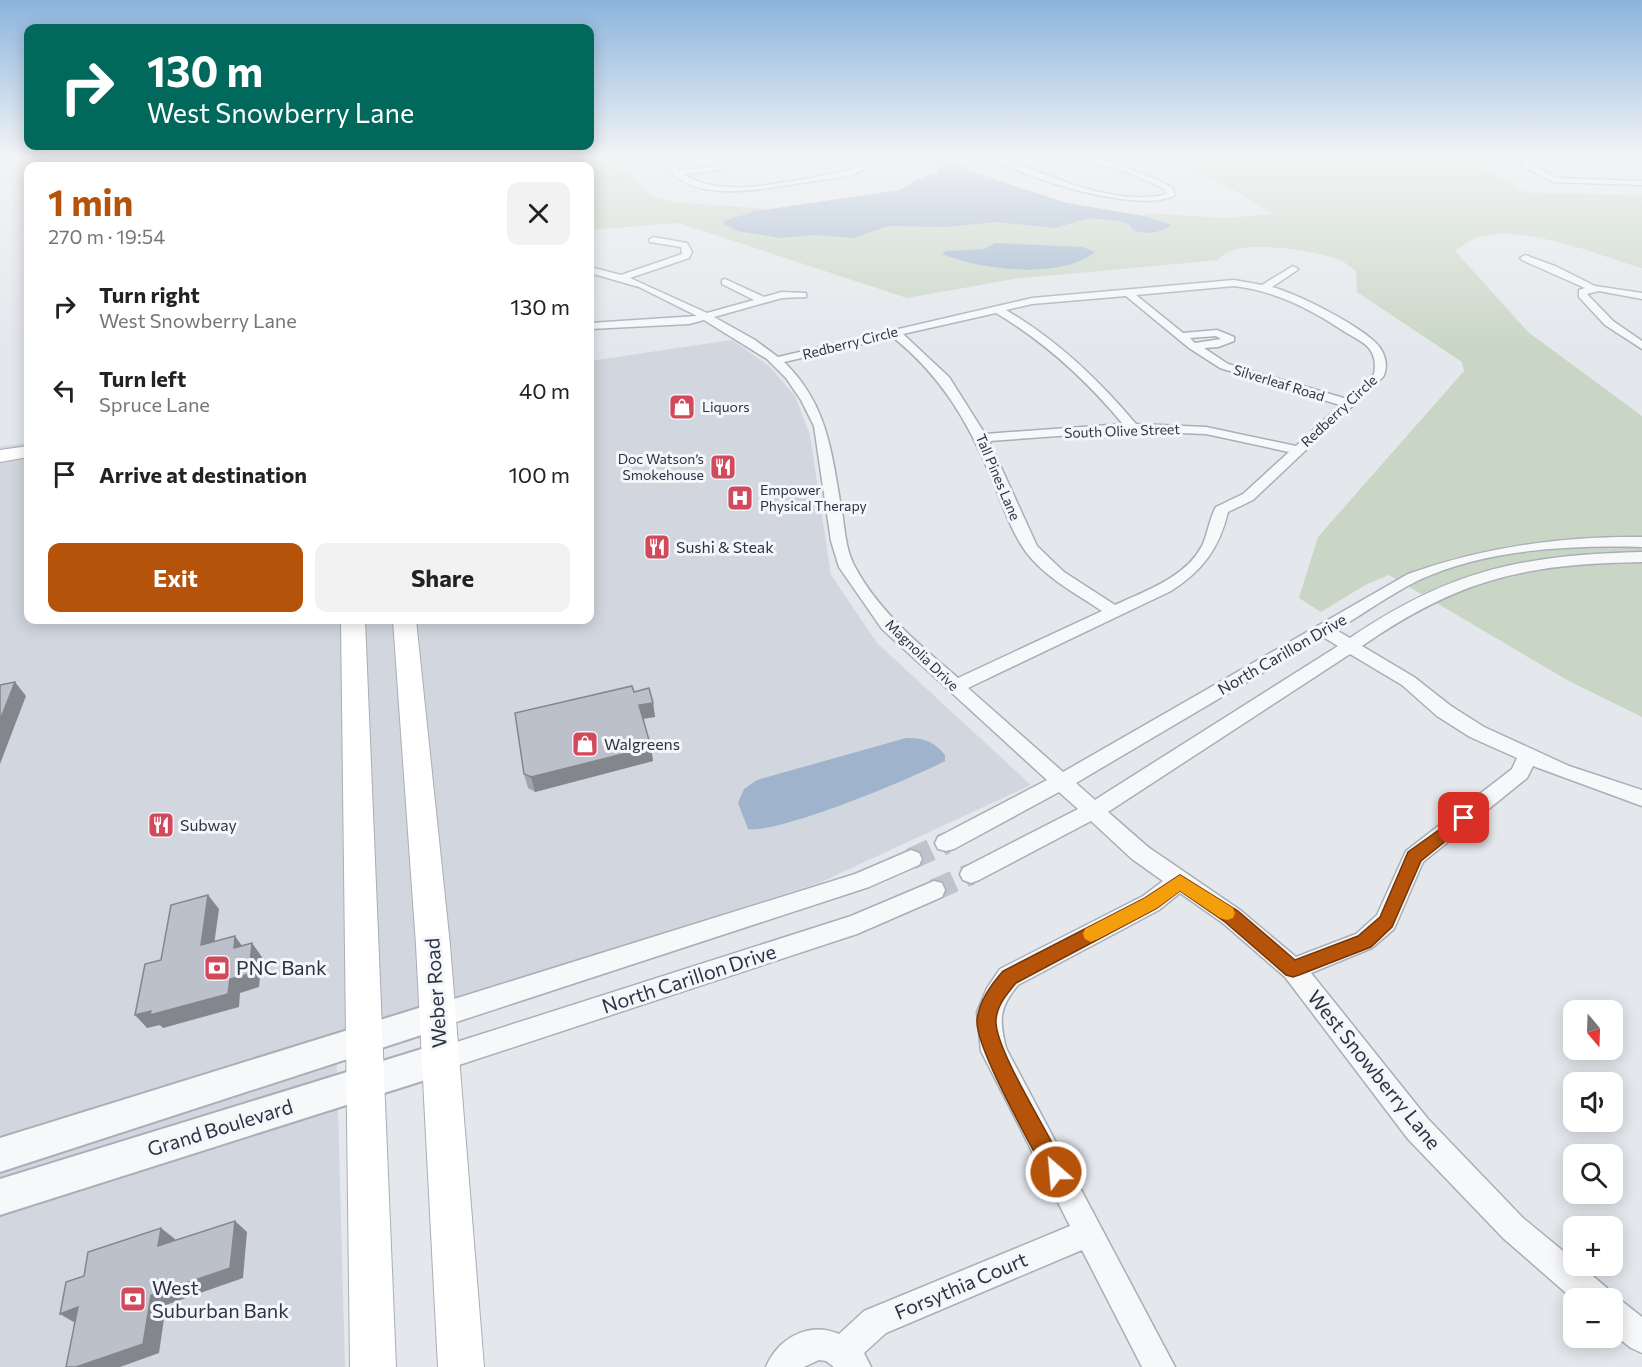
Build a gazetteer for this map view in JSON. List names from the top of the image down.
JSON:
{
  "streets": {
    "main road": ["Weber Road"],
    "street": [
      "Redberry Circle",
      "Silverleaf Road",
      "South Olive Street",
      "Tall Pines Lane",
      "North Carillon Drive",
      "Magnolia Drive",
      "West Snowberry Lane",
      "Grand Boulevard",
      "Forsythia Court"
    ]
  },
  "crossings": [
    ["Redberry Circle", "Silverleaf Road"],
    ["Redberry Circle", "South Olive Street"],
    ["Redberry Circle", "Tall Pines Lane"],
    ["Redberry Circle", "Magnolia Drive"],
    ["South Olive Street", "Tall Pines Lane"],
    ["North Carillon Drive", "Magnolia Drive"],
    ["North Carillon Drive", "Weber Road"],
    ["North Carillon Drive", "West Snowberry Lane"],
    ["North Carillon Drive", "Grand Boulevard"],
    ["Magnolia Drive", "West Snowberry Lane"],
    ["Weber Road", "Grand Boulevard"]
  ],
  "places": {
    "shop": ["Liquors", "Walgreens"],
    "restaurant": ["Doc Watson’s Smokehouse", "Sushi & Steak", "Subway"],
    "hospital": ["Empower Physical Therapy"],
    "bank": ["PNC Bank", "West Suburban Bank"]
  },
  "north": "bottom",
  "page": {
    "turn": ["130 m", "West Snowberry Lane"],
    "heading": ["1 min", "270 m · 19:54"],
    "list": [
      {
        "name": "Turn right",
        "note": "West Snowberry Lane",
        "value": "130 m"
      },
      {
        "name": "Turn left",
        "note": "Spruce Lane",
        "value": "40 m"
      },
      {
        "name": "Arrive at destination",
        "value": "100 m"
      }
    ],
    "buttons": ["Exit", "Share"],
    "map_buttons": ["+", "−"]
  }
}
